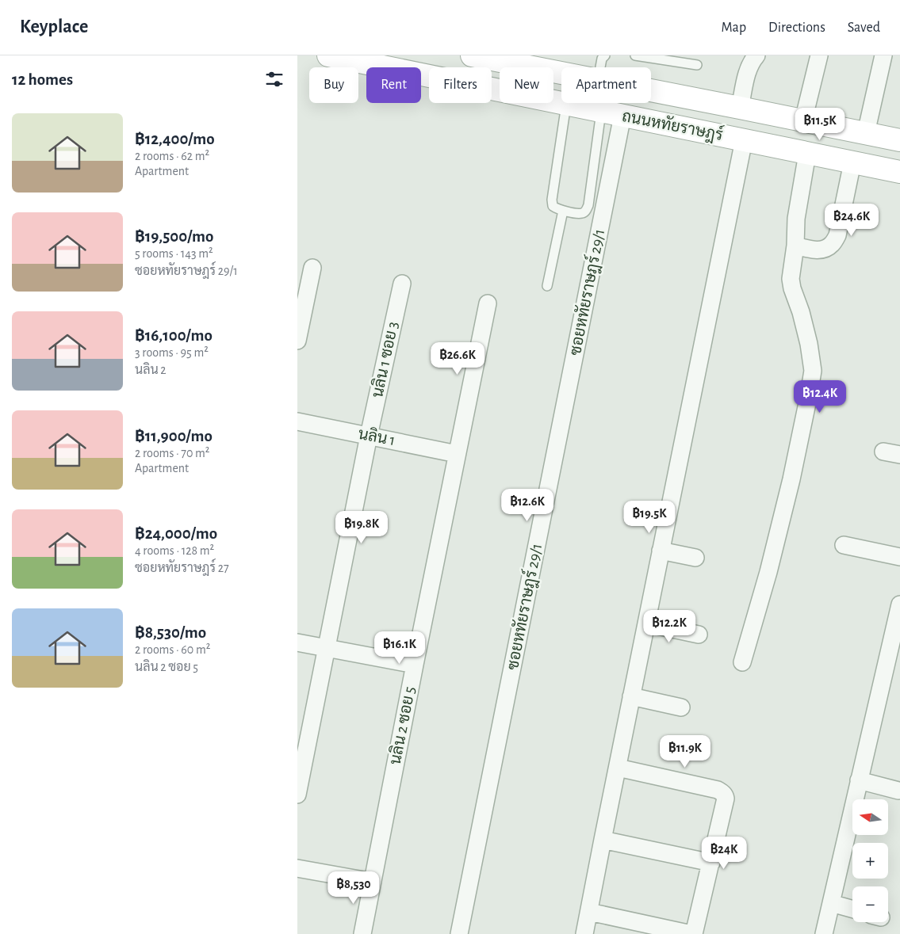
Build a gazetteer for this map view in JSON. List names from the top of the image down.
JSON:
{
  "streets": {
    "main road": ["ถนนหทัยราษฎร์"],
    "street": [
      "ซอยหทัยราษฎร์ 29/1",
      "นลิน 1 ซอย 3",
      "นลิน 1",
      "นลิน 2 ซอย 5"
    ]
  },
  "crossings": [
    ["ถนนหทัยราษฎร์", "ซอยหทัยราษฎร์ 29/1"],
    ["นลิน 1 ซอย 3", "นลิน 1"],
    ["นลิน 1", "นลิน 2 ซอย 5"]
  ],
  "north": "left",
  "page": {
    "header": "Keyplace",
    "nav": ["Map", "Directions", "Saved"],
    "heading": "12 homes",
    "chip": [
      "Buy",
      "Rent",
      "Filters",
      "New",
      "Apartment"
    ],
    "list": [
      {
        "name": "฿12,400/mo",
        "note": "2 rooms · 62 m² · Apartment"
      },
      {
        "name": "฿19,500/mo",
        "note": "5 rooms · 143 m² · ซอยหทัยราษฎร์ 29/1"
      },
      {
        "name": "฿16,100/mo",
        "note": "3 rooms · 95 m² · นลิน 2"
      },
      {
        "name": "฿11,900/mo",
        "note": "2 rooms · 70 m² · Apartment"
      },
      {
        "name": "฿24,000/mo",
        "note": "4 rooms · 128 m² · ซอยหทัยราษฎร์ 27"
      },
      {
        "name": "฿8,530/mo",
        "note": "2 rooms · 60 m² · นลิน 2 ซอย 5"
      }
    ],
    "price": [
      "฿11.5K",
      "฿24.6K",
      "฿26.6K",
      "฿12.4K",
      "฿12.6K",
      "฿19.5K",
      "฿19.8K",
      "฿12.2K",
      "฿16.1K",
      "฿11.9K",
      "฿24K",
      "฿8,530"
    ],
    "map_buttons": ["+", "−"]
  }
}
